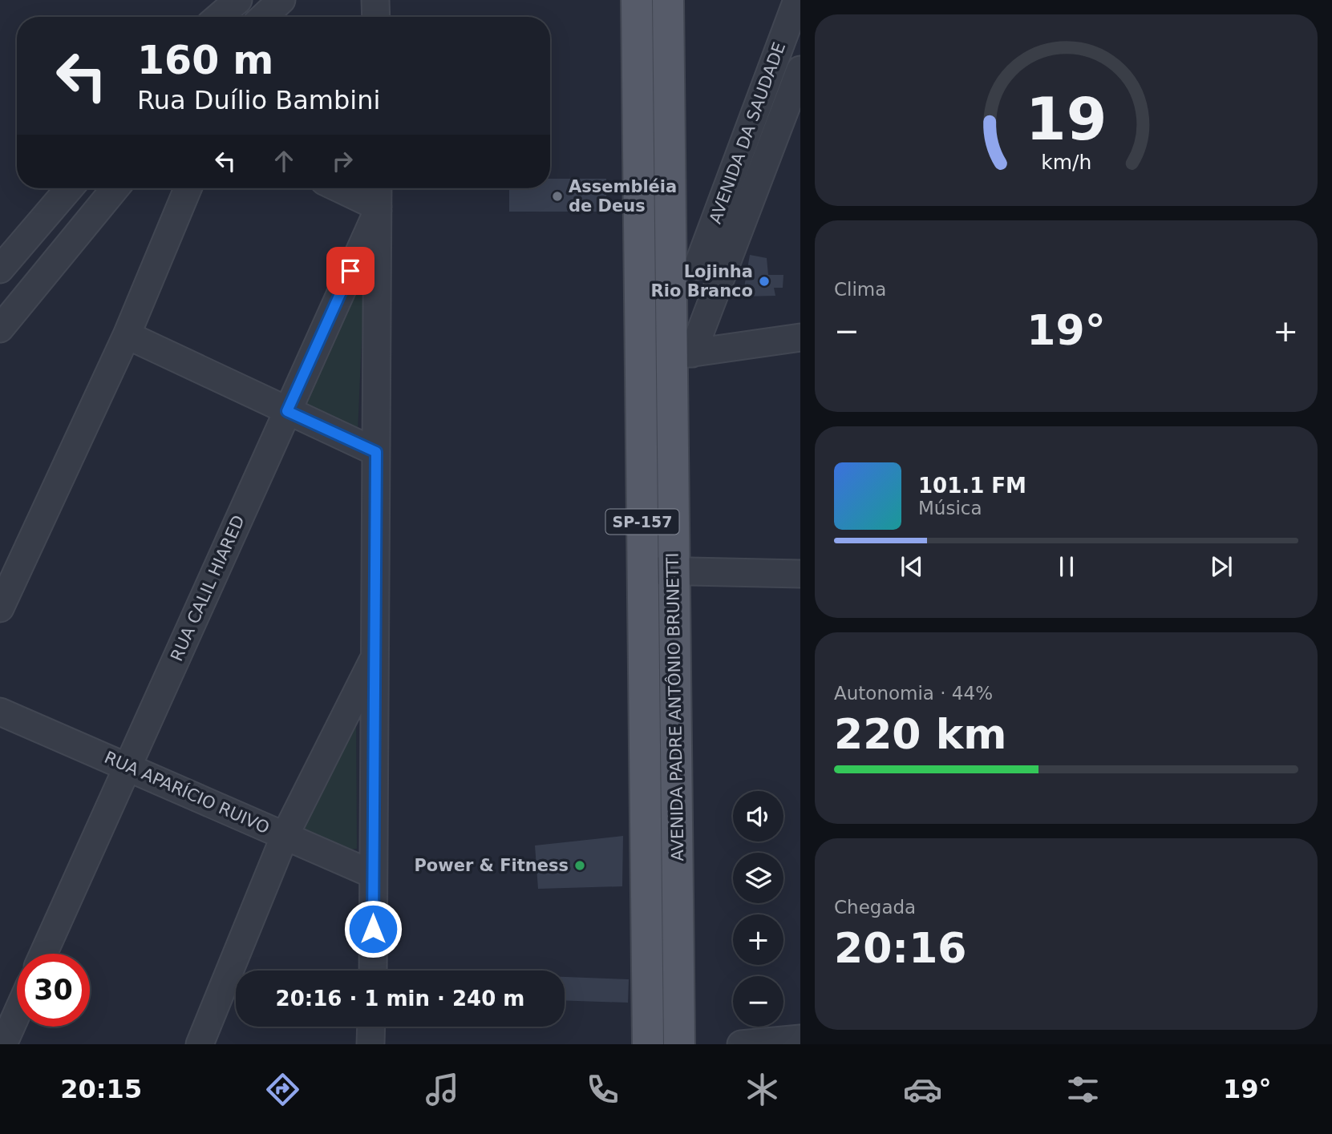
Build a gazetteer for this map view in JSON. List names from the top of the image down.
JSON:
{
  "streets": {
    "main road": ["SP-157", "AVENIDA PADRE ANTÔNIO BRUNETTI"],
    "street": ["AVENIDA DA SAUDADE", "RUA CALIL HIARED", "RUA APARÍCIO RUIVO"]
  },
  "crossings": [
    ["AVENIDA DA SAUDADE", "AVENIDA PADRE ANTÔNIO BRUNETTI"],
    ["RUA CALIL HIARED", "RUA APARÍCIO RUIVO"]
  ],
  "places": ["Assembléia de Deus", "Lojinha Rio Branco", "Power & Fitness"],
  "page": {
    "turn": ["160 m", "Rua Duílio Bambini"],
    "tile": [
      "Clima",
      ["Autonomia · 44%", "220 km"],
      ["Chegada", "20:16"]
    ],
    "heat": ["−", "19°", "+"],
    "song": ["101.1 FM", "Música"],
    "map_buttons": ["+", "−"],
    "limit": "30",
    "trip": "20:16 · 1 min · 240 m",
    "tabs": ["20:15", "19°"],
    "gauge": ["19", "km/h"]
  }
}
